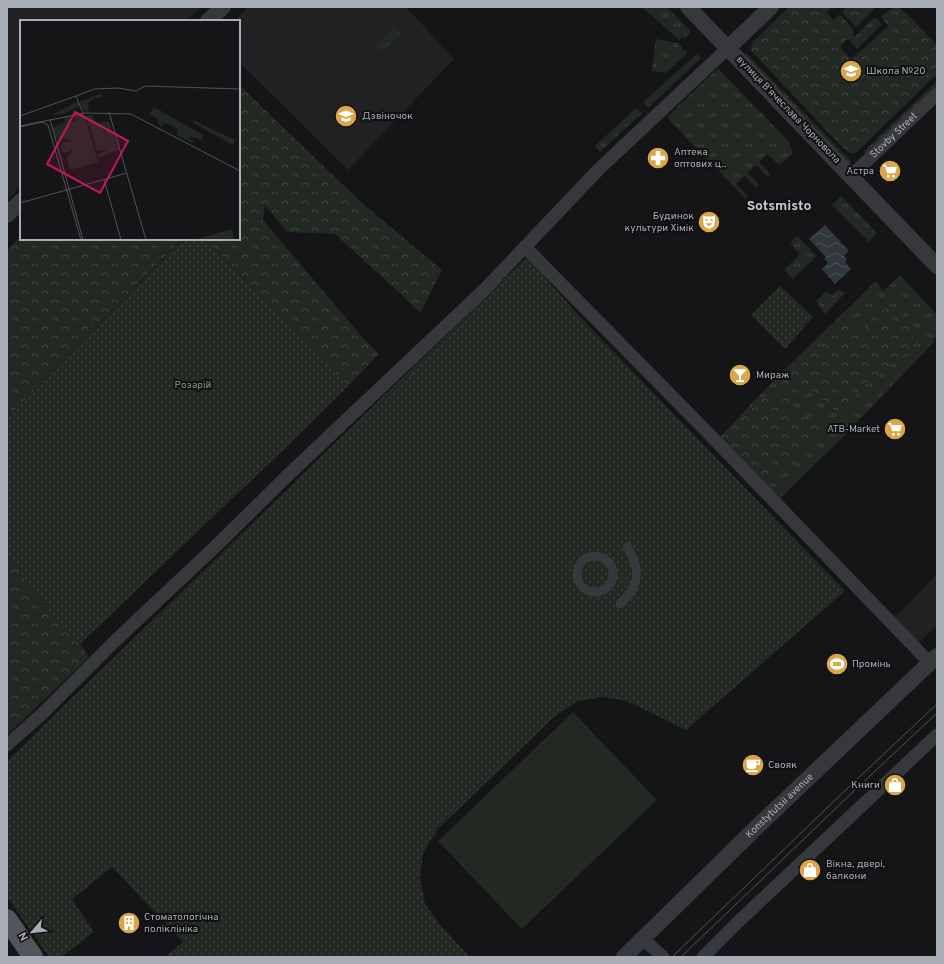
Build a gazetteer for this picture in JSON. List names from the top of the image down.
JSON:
{
  "streets": {
    "street": ["вулиця Вʼячеслава Чорновола", "Stovby Street", "Konstytutsii avenue"]
  },
  "crossings": [
    ["вулиця Вʼячеслава Чорновола", "Stovby Street"]
  ],
  "districts": ["Sotsmisto"],
  "parks": ["Розарій"],
  "places": {
    "school or university": ["Школа №20", "Дзвіночок"],
    "pharmacy": ["Аптека оптових ц‥"],
    "supermarket": ["Астра", "ATB-Market"],
    "theatre": ["Будинок культури Хімік"],
    "bar": ["Мираж"],
    "sports": ["Промінь"],
    "cafe": ["Свояк"],
    "shop": ["Книги", "Вікна, двері, балкони"],
    "building": ["Стоматологічна поліклініка"]
  },
  "north": "bottom left"
}
